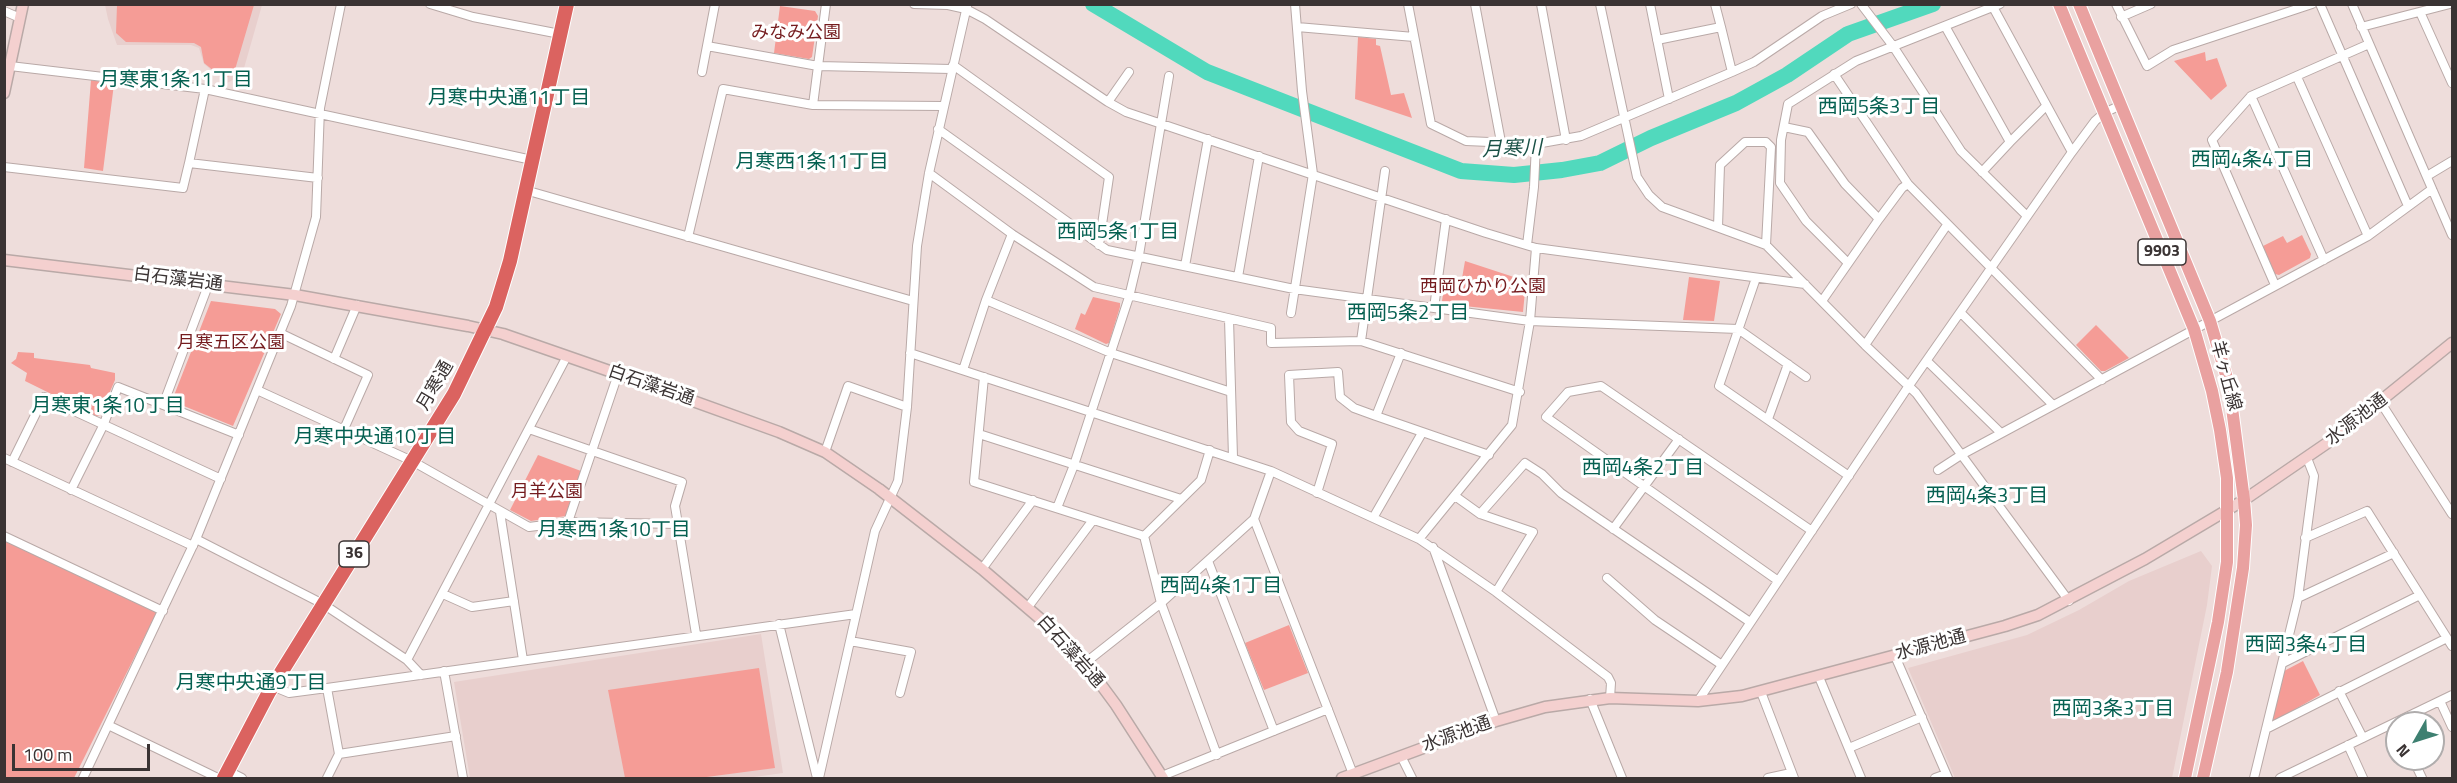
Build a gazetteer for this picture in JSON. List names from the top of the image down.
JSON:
{
  "streets": {
    "highway": ["月寒通", "36"],
    "main road": [
      "9903",
      "白石藻岩通",
      "羊ヶ丘線",
      "水源池通"
    ]
  },
  "crossings": [
    ["白石藻岩通", "月寒通"],
    ["羊ヶ丘線", "水源池通"]
  ],
  "districts": [
    "月寒東1条11丁目",
    "月寒中央通11丁目",
    "西岡5条3丁目",
    "西岡4条4丁目",
    "月寒西1条11丁目",
    "西岡5条1丁目",
    "西岡5条2丁目",
    "月寒東1条10丁目",
    "月寒中央通10丁目",
    "西岡4条2丁目",
    "西岡4条3丁目",
    "月寒西1条10丁目",
    "西岡4条1丁目",
    "西岡3条4丁目",
    "月寒中央通9丁目",
    "西岡3条3丁目"
  ],
  "water": ["月寒川"],
  "parks": [
    "みなみ公園",
    "西岡ひかり公園",
    "月寒五区公園",
    "月羊公園"
  ],
  "scale_bar": "100 m",
  "north": "bottom left"
}
